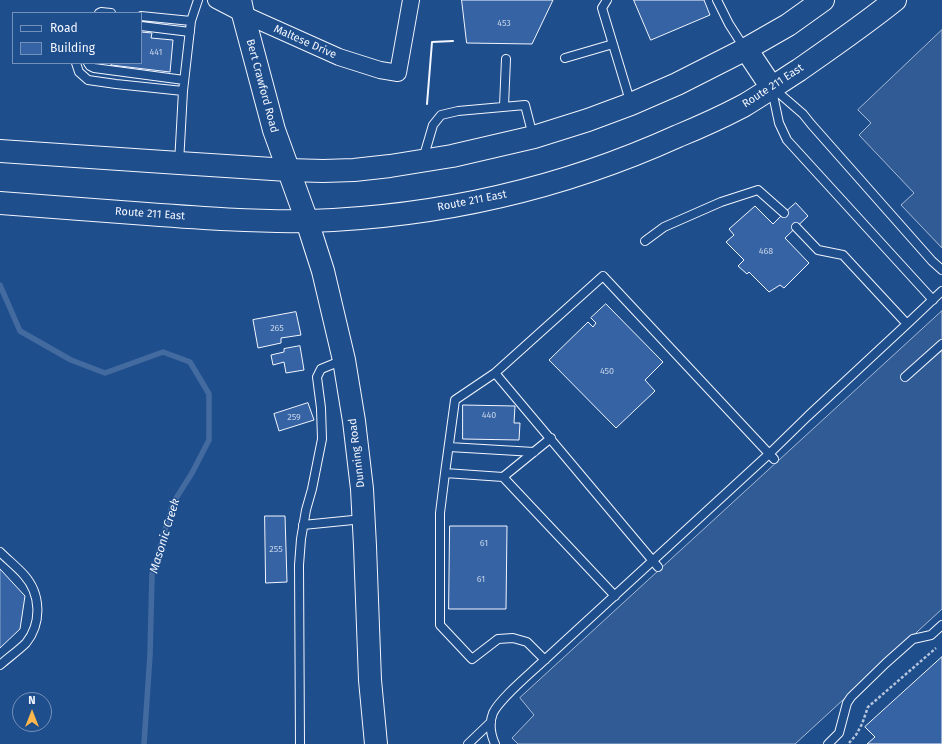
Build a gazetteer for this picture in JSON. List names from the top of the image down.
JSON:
{
  "streets": {
    "main road": ["Bert Crawford Road", "Route 211 East", "Dunning Road"],
    "street": ["Maltese Drive"]
  },
  "crossings": [
    ["Maltese Drive", "Bert Crawford Road"],
    ["Bert Crawford Road", "Dunning Road"],
    ["Route 211 East", "Dunning Road"]
  ],
  "water": ["Masonic Creek"],
  "house_numbers": [
    "453",
    "441",
    "468",
    "265",
    "450",
    "440",
    "259",
    "61",
    "255",
    "61"
  ],
  "legend": ["Road", "Building"],
  "north": "top"
}
